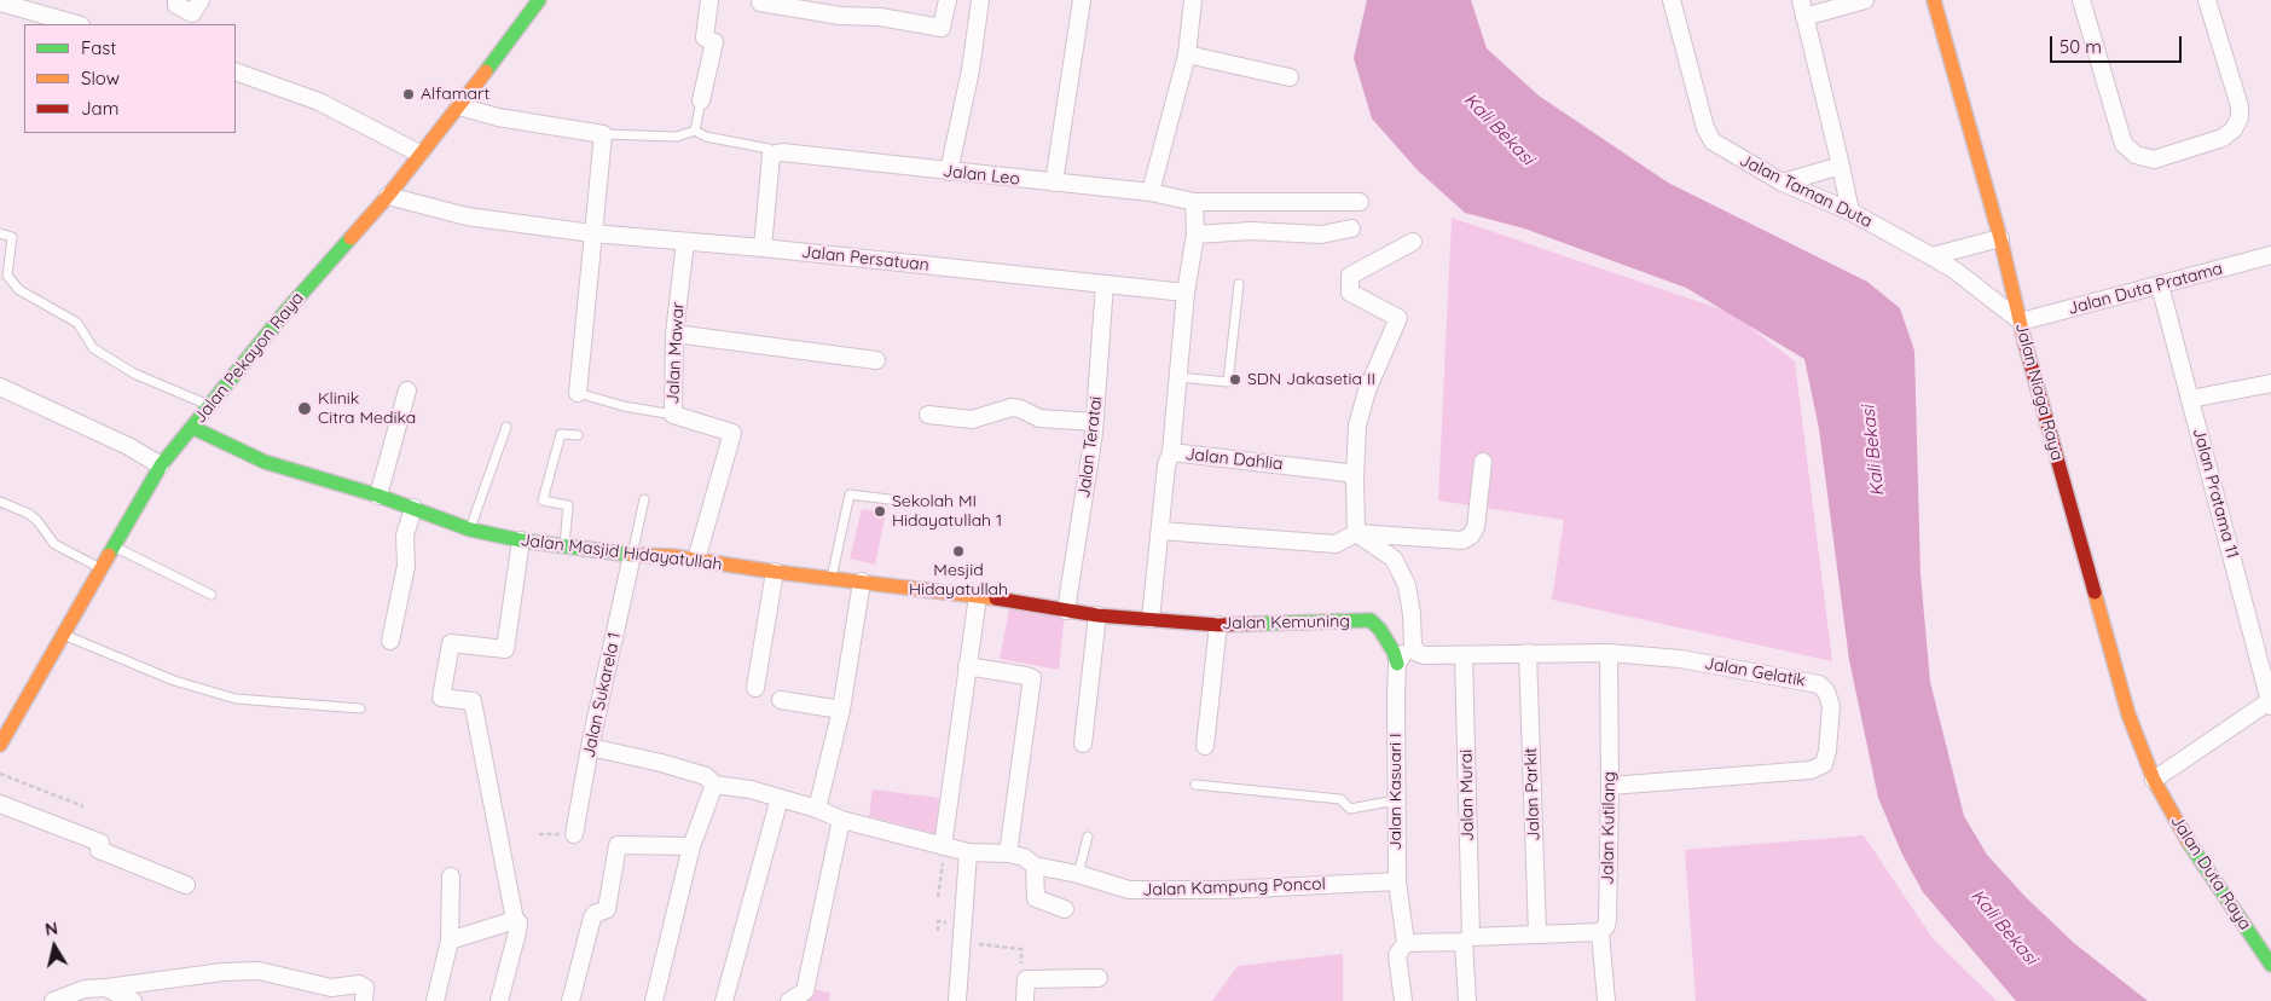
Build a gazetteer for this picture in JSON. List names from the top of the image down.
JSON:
{
  "streets": {
    "street": [
      "Jalan Leo",
      "Jalan Taman Duta",
      "Jalan Persatuan",
      "Jalan Duta Pratama",
      "Jalan Mawar",
      "Jalan Pekayon Raya",
      "Jalan Niaga Raya",
      "Jalan Teratai",
      "Jalan Dahlia",
      "Jalan Pratama 11",
      "Jalan Masjid Hidayatullah",
      "Jalan Kemuning",
      "Jalan Gelatik",
      "Jalan Sukarela 1",
      "Jalan Kasuari I",
      "Jalan Parkit",
      "Jalan Murai",
      "Jalan Kutilang",
      "Jalan Duta Raya",
      "Jalan Kampung Poncol"
    ]
  },
  "crossings": [
    ["Jalan Taman Duta", "Jalan Duta Pratama"],
    ["Jalan Taman Duta", "Jalan Niaga Raya"],
    ["Jalan Persatuan", "Jalan Mawar"],
    ["Jalan Persatuan", "Jalan Pekayon Raya"],
    ["Jalan Persatuan", "Jalan Teratai"],
    ["Jalan Duta Pratama", "Jalan Niaga Raya"],
    ["Jalan Duta Pratama", "Jalan Pratama 11"],
    ["Jalan Mawar", "Jalan Masjid Hidayatullah"],
    ["Jalan Pekayon Raya", "Jalan Masjid Hidayatullah"],
    ["Jalan Niaga Raya", "Jalan Duta Raya"],
    ["Jalan Teratai", "Jalan Masjid Hidayatullah"],
    ["Jalan Dahlia", "Jalan Kemuning"],
    ["Jalan Masjid Hidayatullah", "Jalan Kemuning"],
    ["Jalan Masjid Hidayatullah", "Jalan Sukarela 1"],
    ["Jalan Kemuning", "Jalan Kasuari I"],
    ["Jalan Gelatik", "Jalan Kutilang"],
    ["Jalan Sukarela 1", "Jalan Kampung Poncol"],
    ["Jalan Kasuari I", "Jalan Kampung Poncol"]
  ],
  "water": ["Kali Bekasi"],
  "places": [
    "Alfamart",
    "SDN Jakasetia II",
    "Klinik Citra Medika",
    "Sekolah MI Hidayatullah 1",
    "Mesjid Hidayatullah"
  ],
  "legend": ["Fast", "Slow", "Jam"],
  "scale_bar": "50 m",
  "north": "top"
}
